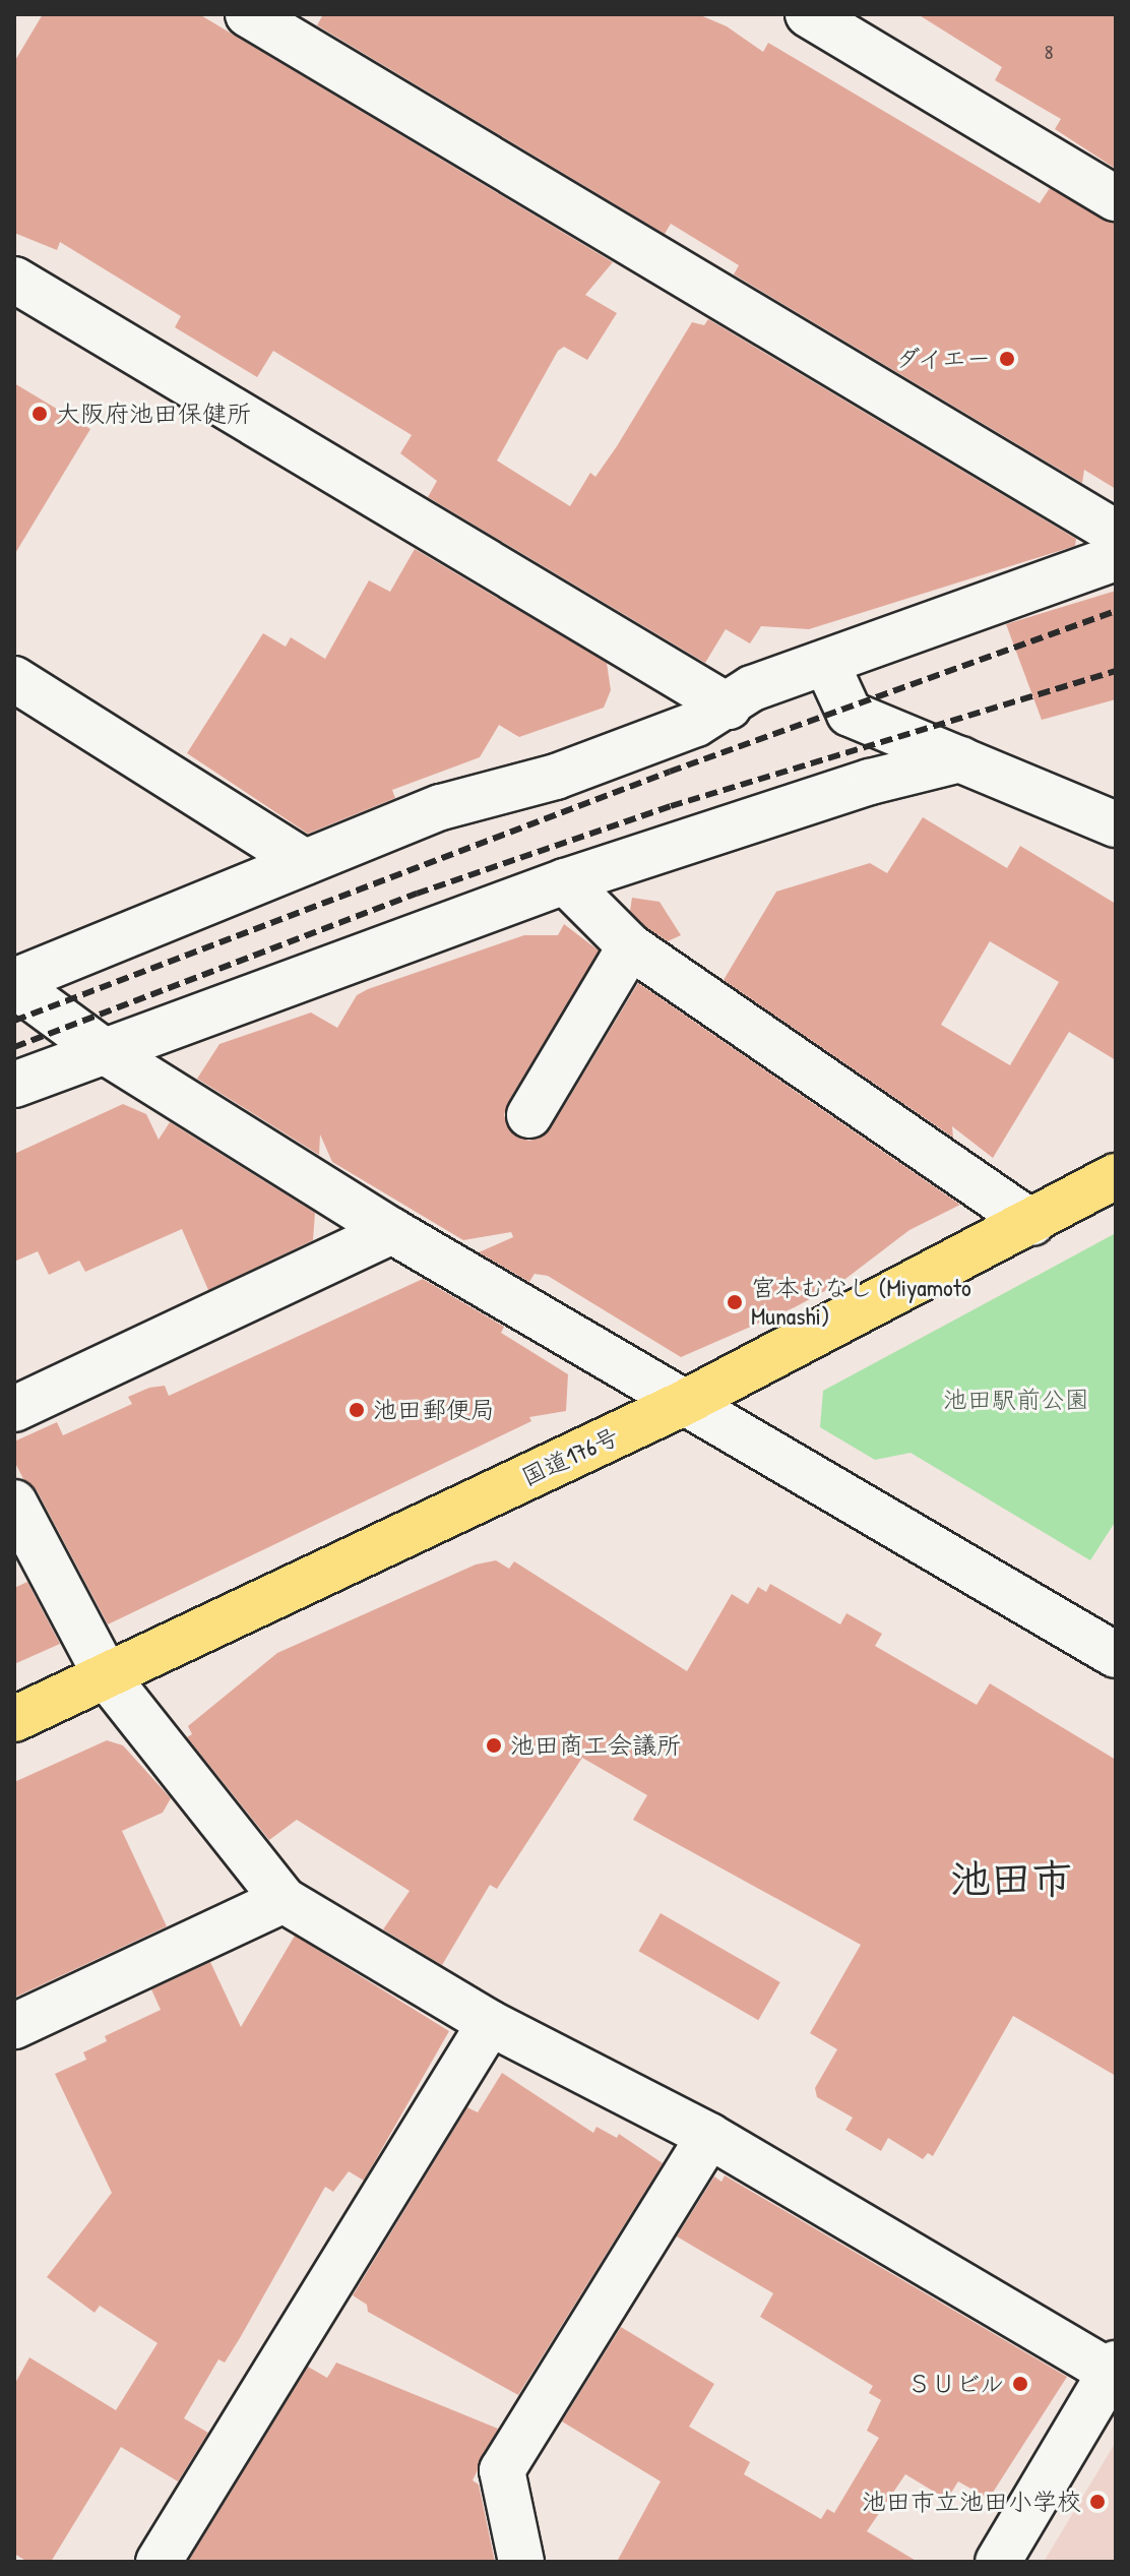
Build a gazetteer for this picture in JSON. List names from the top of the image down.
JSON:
{
  "streets": {
    "highway": ["国道176号"]
  },
  "districts": ["池田市"],
  "parks": ["池田駅前公園"],
  "places": [
    "ダイエー",
    "大阪府池田保健所",
    "宮本むなし (Miyamoto Munashi)",
    "池田郵便局",
    "池田商工会議所",
    "ＳＵビル",
    "池田市立池田小学校"
  ],
  "house_numbers": ["8"]
}
